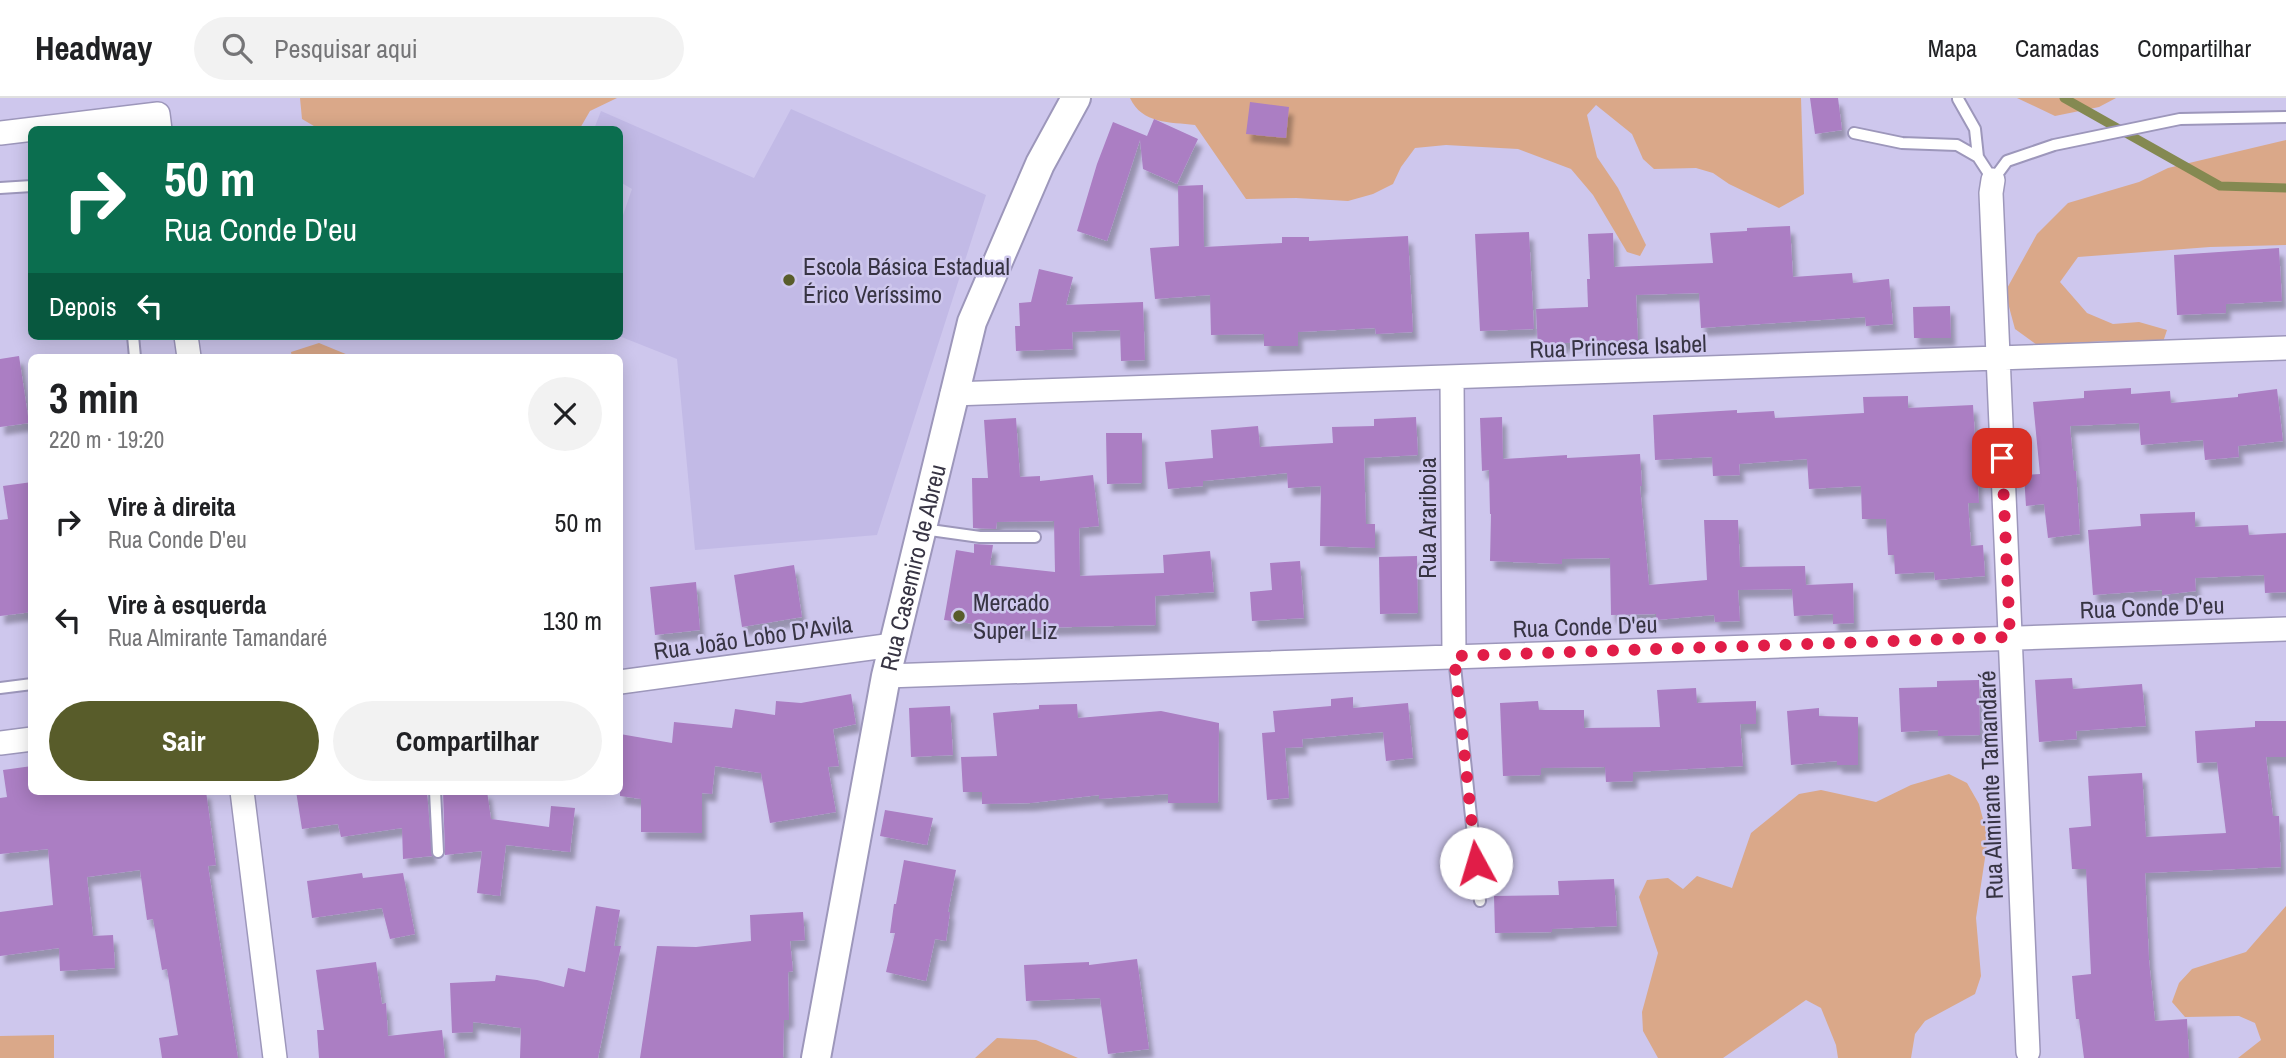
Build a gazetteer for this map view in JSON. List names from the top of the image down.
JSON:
{
  "streets": {
    "street": [
      "Rua Princesa Isabel",
      "Rua Arariboia",
      "Rua Casemiro de Abreu",
      "Rua Conde D'eu",
      "Rua João Lobo D'Avila",
      "Rua Almirante Tamandaré"
    ]
  },
  "crossings": [
    ["Rua Princesa Isabel", "Rua Arariboia"],
    ["Rua Princesa Isabel", "Rua Casemiro de Abreu"],
    ["Rua Princesa Isabel", "Rua Almirante Tamandaré"],
    ["Rua Arariboia", "Rua Conde D'eu"],
    ["Rua Casemiro de Abreu", "Rua Conde D'eu"],
    ["Rua Casemiro de Abreu", "Rua João Lobo D'Avila"],
    ["Rua Conde D'eu", "Rua Almirante Tamandaré"]
  ],
  "places": ["Escola Básica Estadual Érico Veríssimo", "Mercado Super Liz"],
  "page": {
    "header": "Headway",
    "search": "Pesquisar aqui",
    "nav": ["Mapa", "Camadas", "Compartilhar"],
    "turn": ["50 m", "Rua Conde D'eu"],
    "then": "Depois",
    "heading": ["3 min", "220 m · 19:20"],
    "list": [
      {
        "name": "Vire à direita",
        "note": "Rua Conde D'eu",
        "value": "50 m"
      },
      {
        "name": "Vire à esquerda",
        "note": "Rua Almirante Tamandaré",
        "value": "130 m"
      }
    ],
    "buttons": ["Sair", "Compartilhar"]
  }
}
